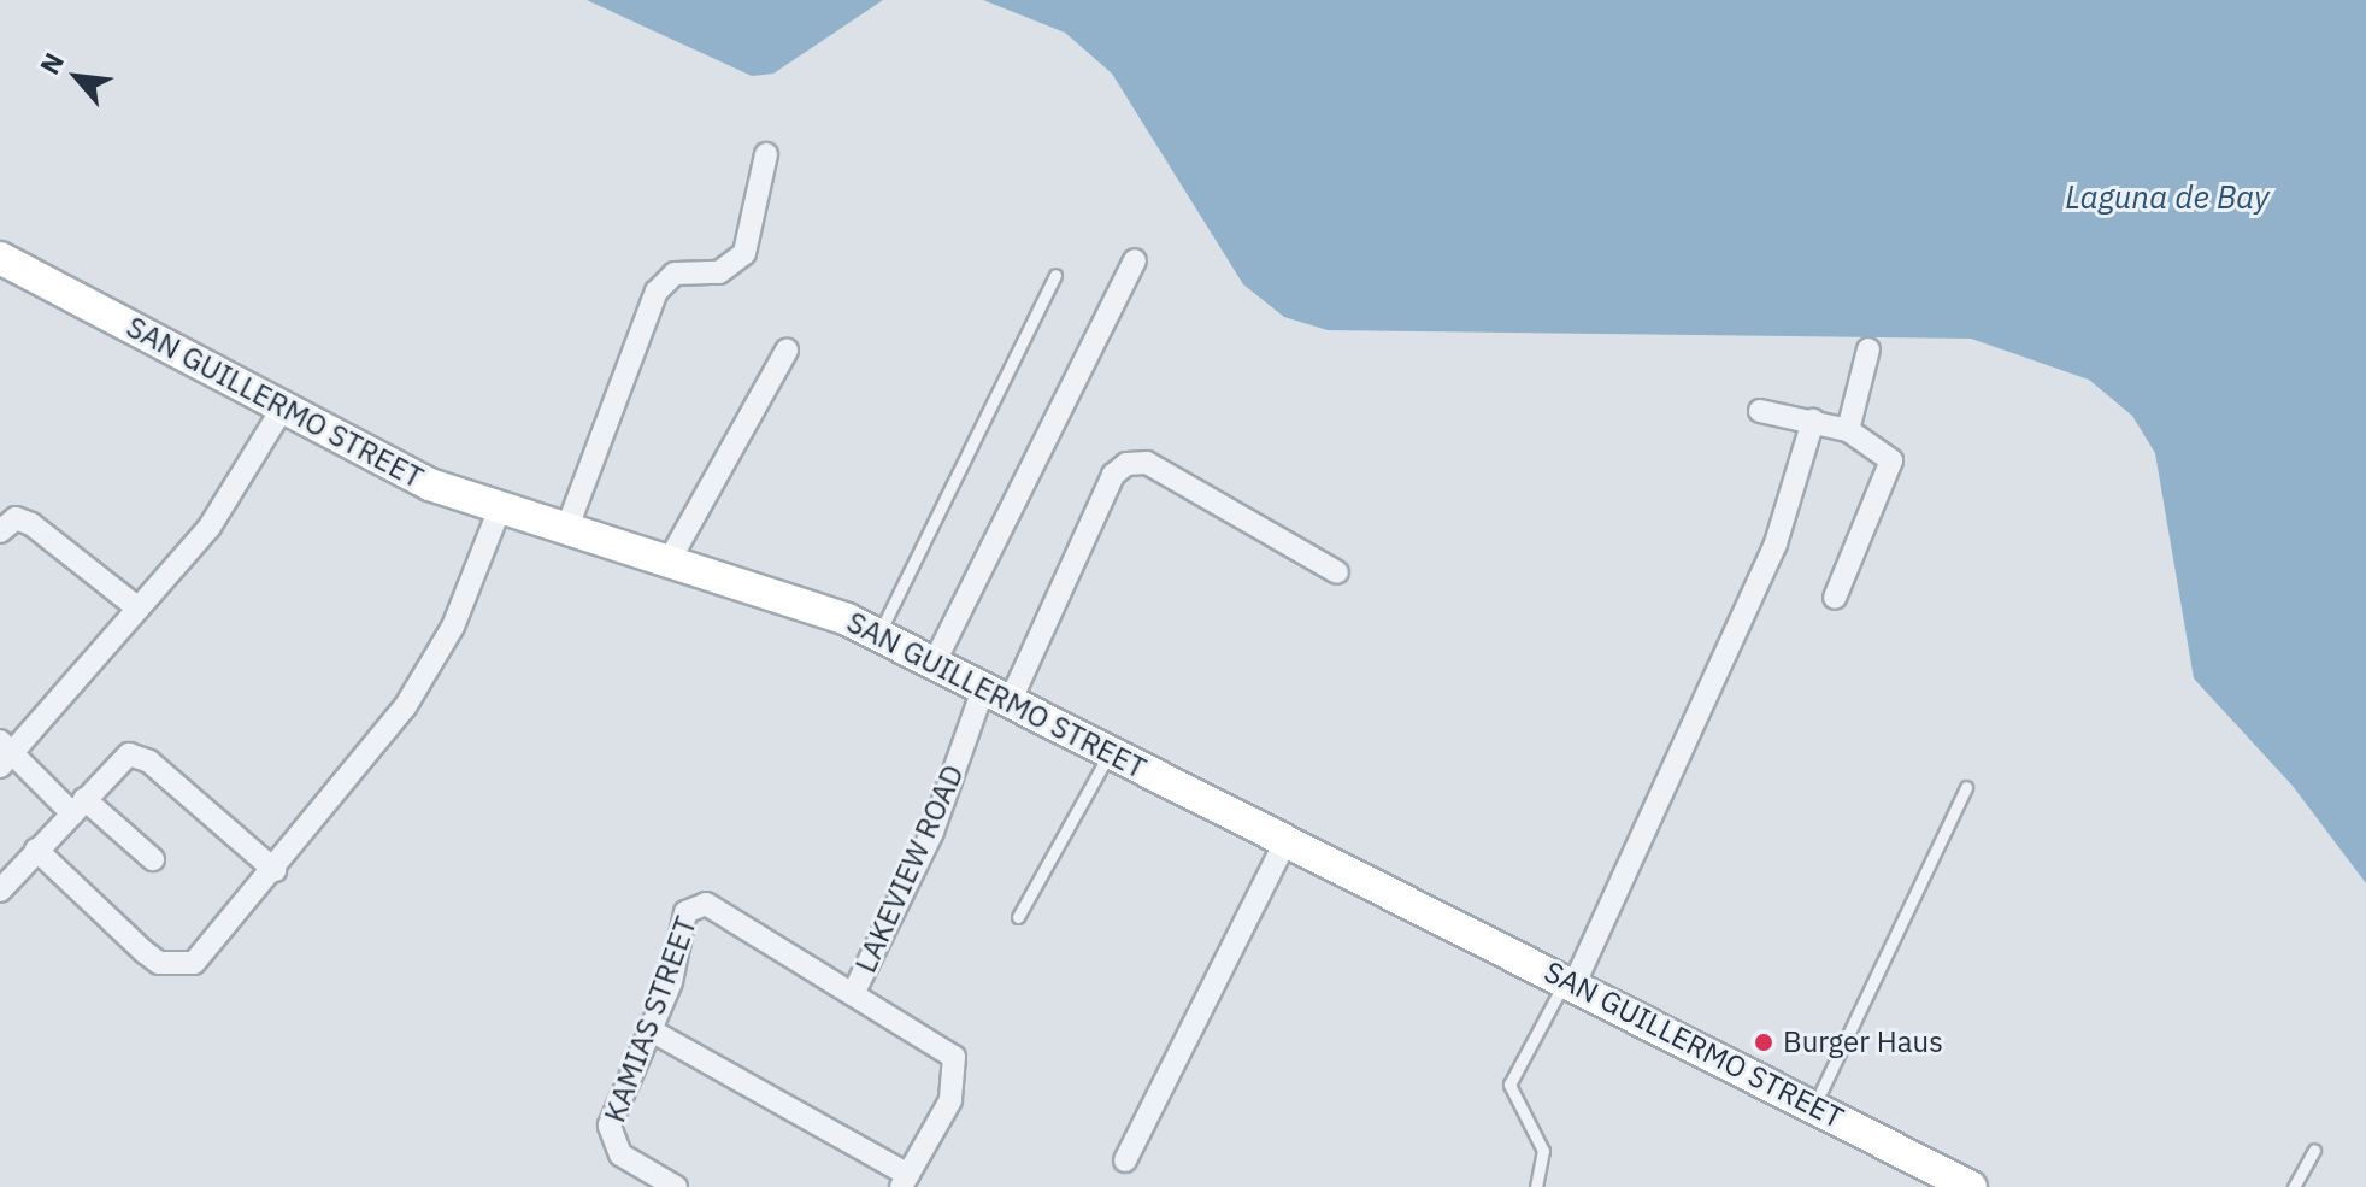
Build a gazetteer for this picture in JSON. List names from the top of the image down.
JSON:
{
  "streets": {
    "main road": ["SAN GUILLERMO STREET"],
    "street": ["LAKEVIEW ROAD", "KAMIAS STREET"]
  },
  "crossings": [
    ["SAN GUILLERMO STREET", "LAKEVIEW ROAD"],
    ["LAKEVIEW ROAD", "KAMIAS STREET"]
  ],
  "water": ["Laguna de Bay"],
  "places": ["Burger Haus"],
  "north": "top left"
}
